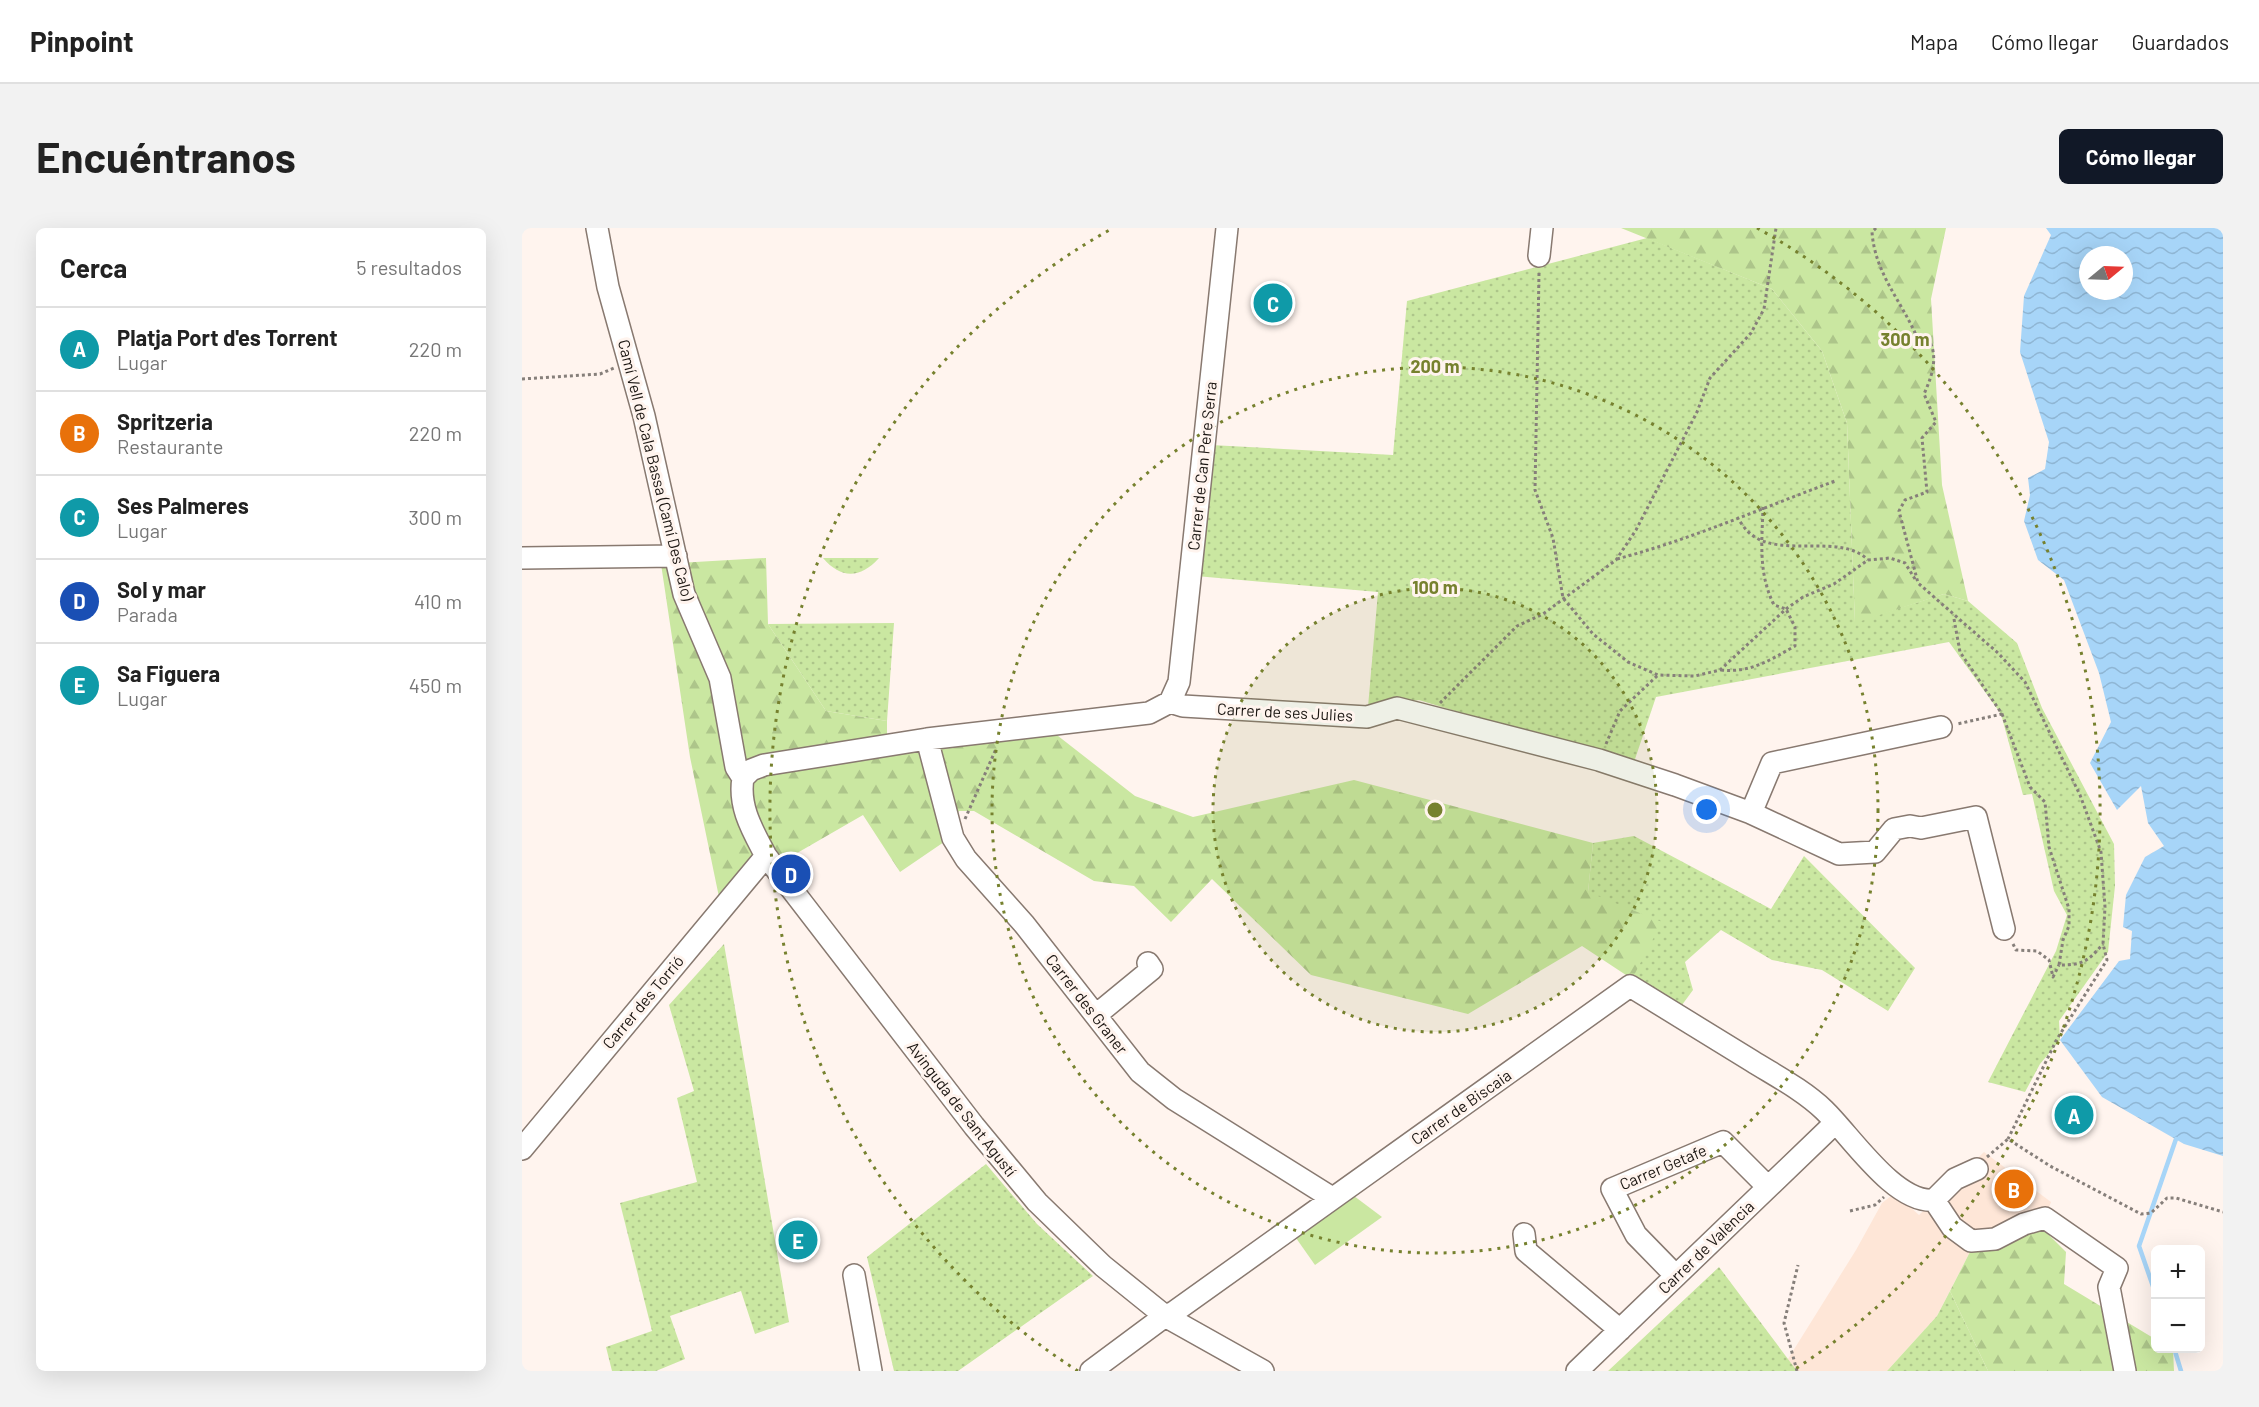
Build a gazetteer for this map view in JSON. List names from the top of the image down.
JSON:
{
  "streets": {
    "street": [
      "Carrer de Can Pere Serra",
      "Camí Vell de Cala Bassa (Camí Des Calo)",
      "Carrer de ses Julies",
      "Carrer des Torrió",
      "Carrer des Graner",
      "Carrer de Biscaia",
      "Avinguda de Sant Agustí",
      "Carrer Getafe",
      "Carrer de València"
    ]
  },
  "crossings": [
    ["Carrer de Can Pere Serra", "Carrer de ses Julies"],
    ["Camí Vell de Cala Bassa (Camí Des Calo)", "Avinguda de Sant Agustí"],
    ["Carrer des Torrió", "Avinguda de Sant Agustí"],
    ["Carrer des Graner", "Carrer de Biscaia"],
    ["Carrer de Biscaia", "Avinguda de Sant Agustí"],
    ["Carrer de Biscaia", "Carrer de València"],
    ["Carrer Getafe", "Carrer de València"]
  ],
  "north": "right",
  "page": {
    "header": "Pinpoint",
    "nav": ["Mapa", "Cómo llegar", "Guardados"],
    "buttons": "Cómo llegar",
    "title": "Encuéntranos",
    "heading": ["Cerca", "5 resultados"],
    "pins": [
      "C",
      "D",
      "A",
      "B",
      "E"
    ],
    "list": [
      {
        "mark": "A",
        "name": "Platja Port d'es Torrent",
        "note": "Lugar",
        "value": "220 m"
      },
      {
        "mark": "B",
        "name": "Spritzeria",
        "note": "Restaurante",
        "value": "220 m"
      },
      {
        "mark": "C",
        "name": "Ses Palmeres",
        "note": "Lugar",
        "value": "300 m"
      },
      {
        "mark": "D",
        "name": "Sol y mar",
        "note": "Parada",
        "value": "410 m"
      },
      {
        "mark": "E",
        "name": "Sa Figuera",
        "note": "Lugar",
        "value": "450 m"
      }
    ],
    "map_buttons": ["+", "−"]
  },
  "rings": ["300 m", "200 m", "100 m"]
}
